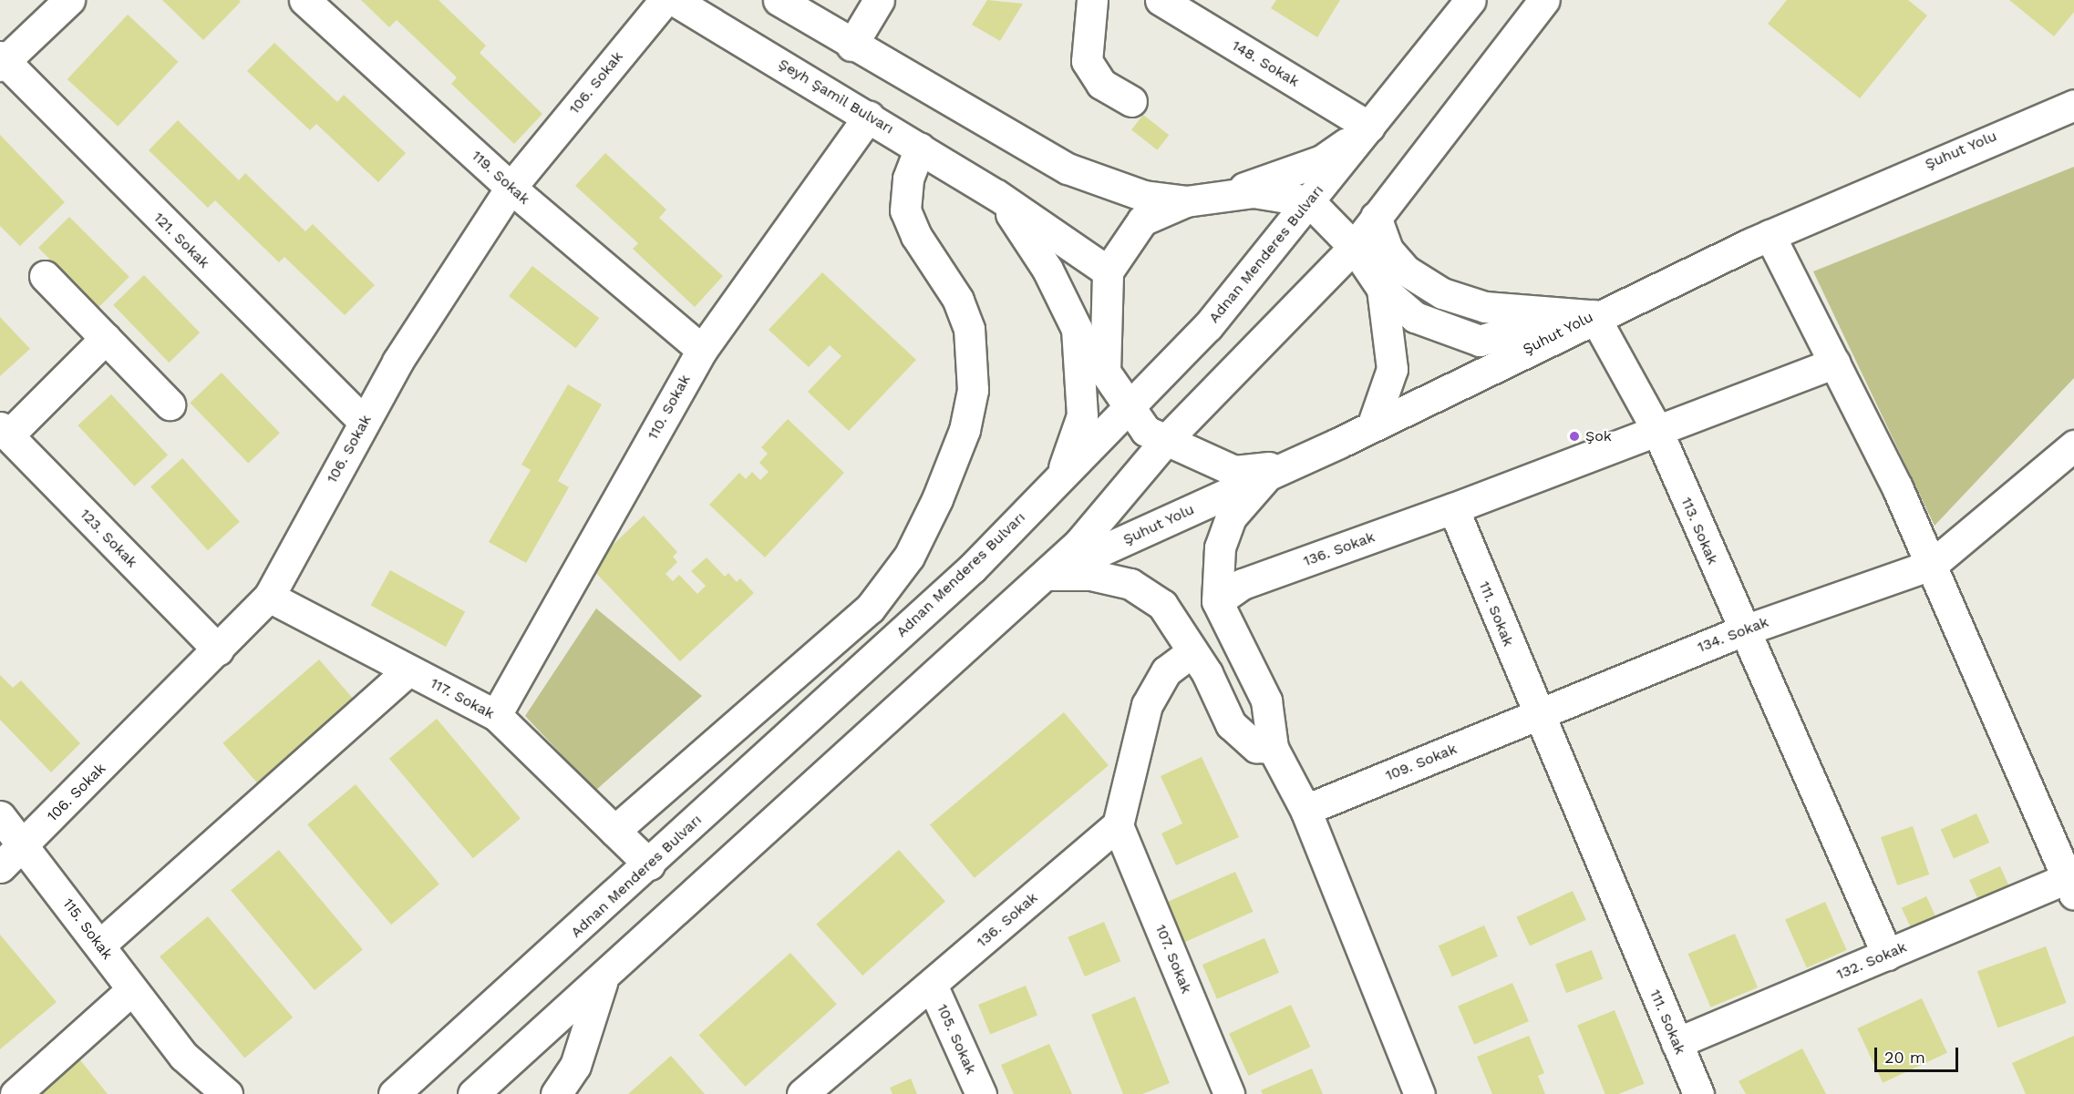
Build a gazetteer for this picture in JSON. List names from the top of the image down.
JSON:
{
  "streets": {
    "street": [
      "148. Sokak",
      "106. Sokak",
      "Şeyh Şamil Bulvarı",
      "Şuhut Yolu",
      "119. Sokak",
      "121. Sokak",
      "Adnan Menderes Bulvarı",
      "110. Sokak",
      "113. Sokak",
      "123. Sokak",
      "136. Sokak",
      "111. Sokak",
      "134. Sokak",
      "117. Sokak",
      "109. Sokak",
      "115. Sokak",
      "107. Sokak",
      "132. Sokak",
      "105. Sokak"
    ]
  },
  "crossings": [
    ["148. Sokak", "Adnan Menderes Bulvarı"],
    ["106. Sokak", "119. Sokak"],
    ["106. Sokak", "121. Sokak"],
    ["106. Sokak", "123. Sokak"],
    ["106. Sokak", "117. Sokak"],
    ["106. Sokak", "115. Sokak"],
    ["Şeyh Şamil Bulvarı", "110. Sokak"],
    ["Şuhut Yolu", "113. Sokak"],
    ["119. Sokak", "110. Sokak"],
    ["Adnan Menderes Bulvarı", "117. Sokak"],
    ["110. Sokak", "117. Sokak"],
    ["113. Sokak", "134. Sokak"],
    ["113. Sokak", "132. Sokak"],
    ["136. Sokak", "111. Sokak"],
    ["136. Sokak", "107. Sokak"],
    ["136. Sokak", "105. Sokak"],
    ["111. Sokak", "134. Sokak"],
    ["111. Sokak", "109. Sokak"],
    ["111. Sokak", "132. Sokak"],
    ["134. Sokak", "109. Sokak"]
  ],
  "places": ["Şok"],
  "scale_bar": "20 m"
}
